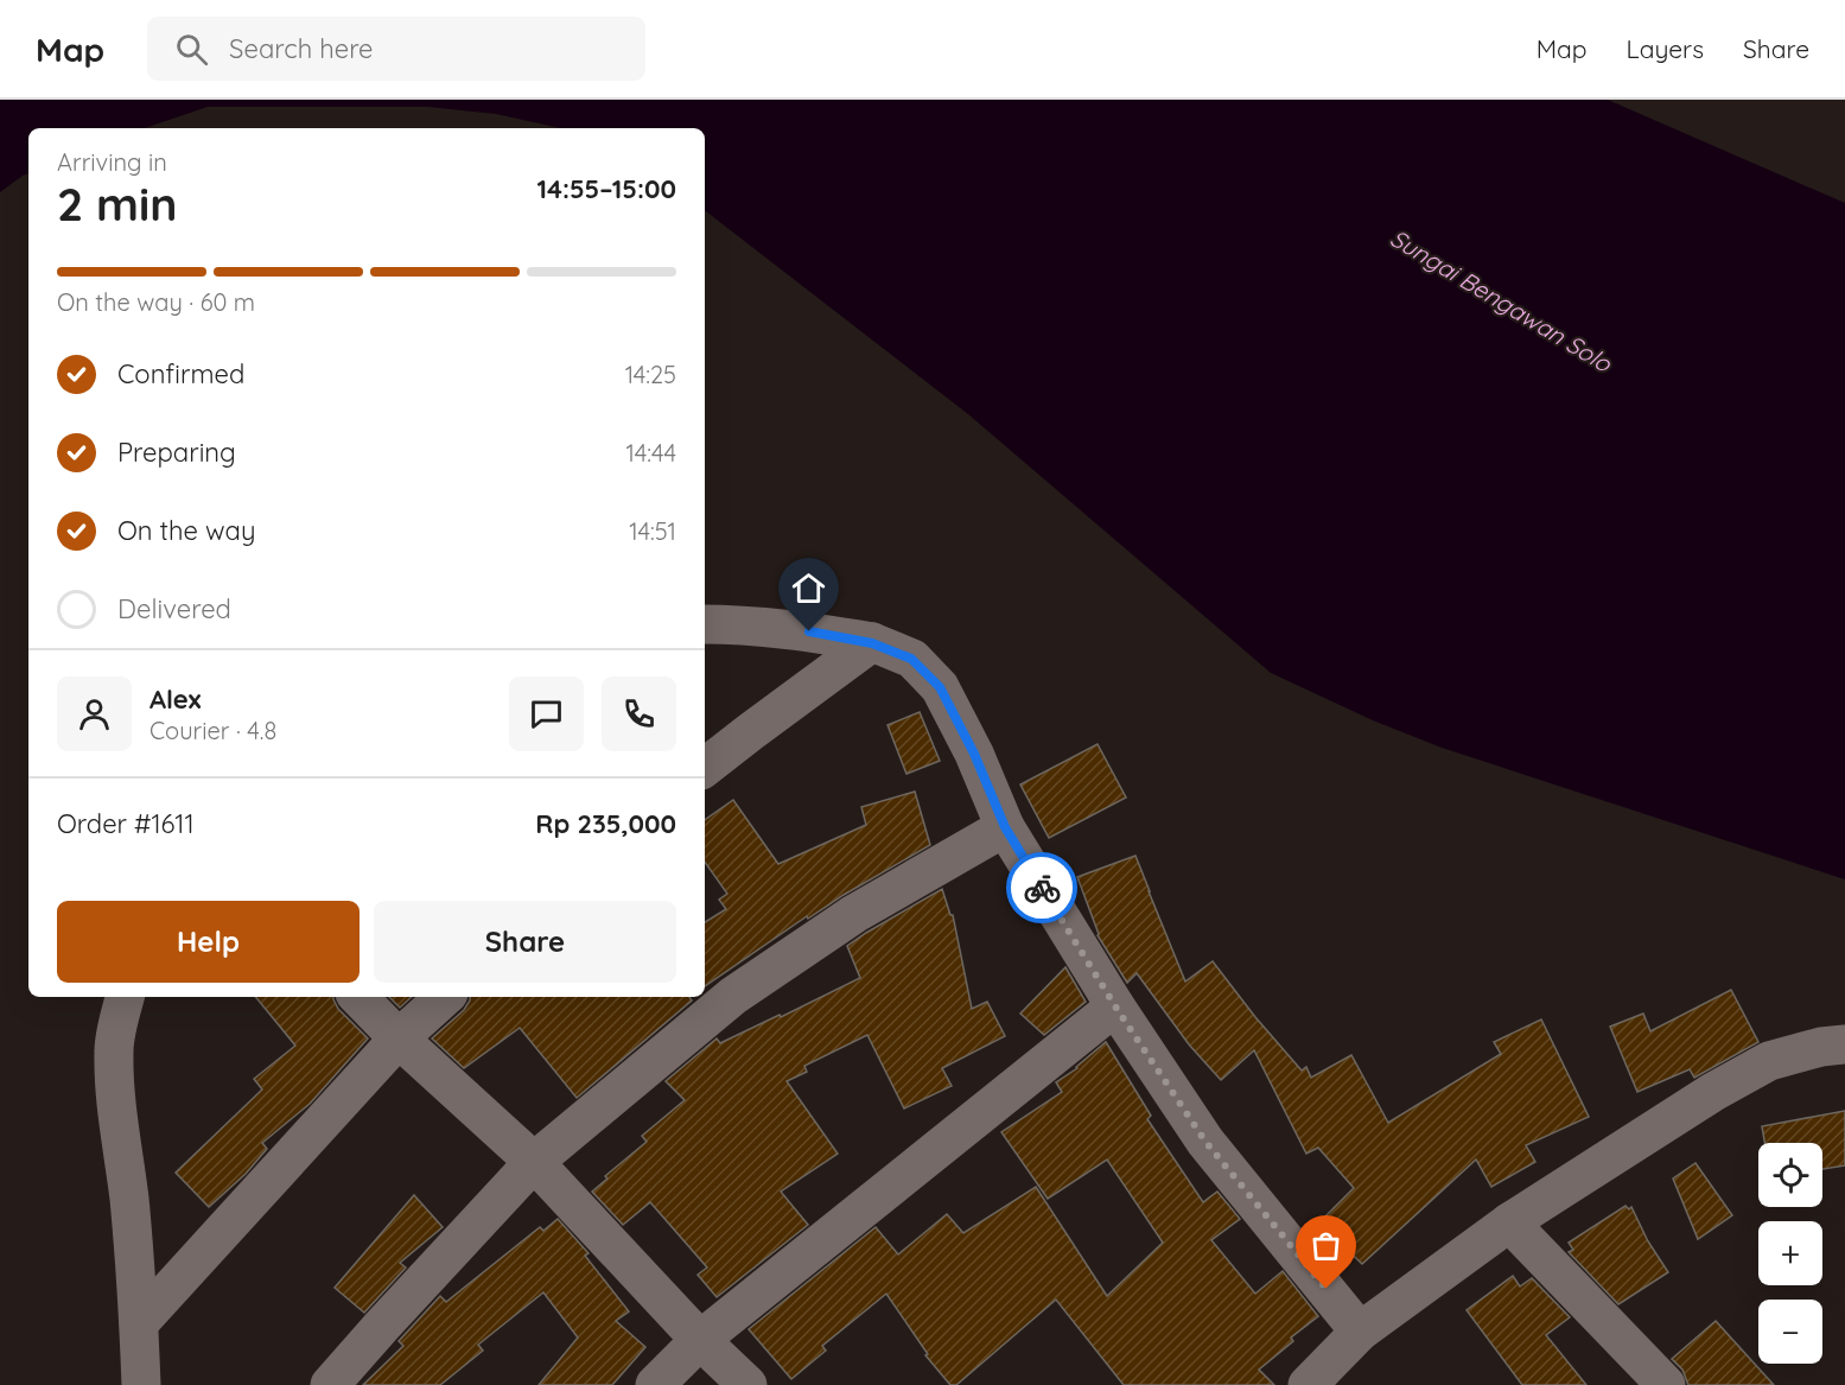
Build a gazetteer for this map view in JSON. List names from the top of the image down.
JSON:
{
  "water": ["Sungai Bengawan Solo"],
  "page": {
    "header": "Map",
    "search": "Search here",
    "nav": ["Map", "Layers", "Share"],
    "heading": ["2 min", "Arriving in", "14:55–15:00"],
    "panel": [
      "Alex",
      "Courier · 4.8",
      "Order #1611",
      "Rp 235,000"
    ],
    "bar": "On the way · 60 m",
    "list": [
      ["Confirmed", "14:25"],
      ["Preparing", "14:44"],
      ["On the way", "14:51"],
      "Delivered"
    ],
    "buttons": ["Help", "Share"],
    "map_buttons": ["+", "−"]
  }
}
